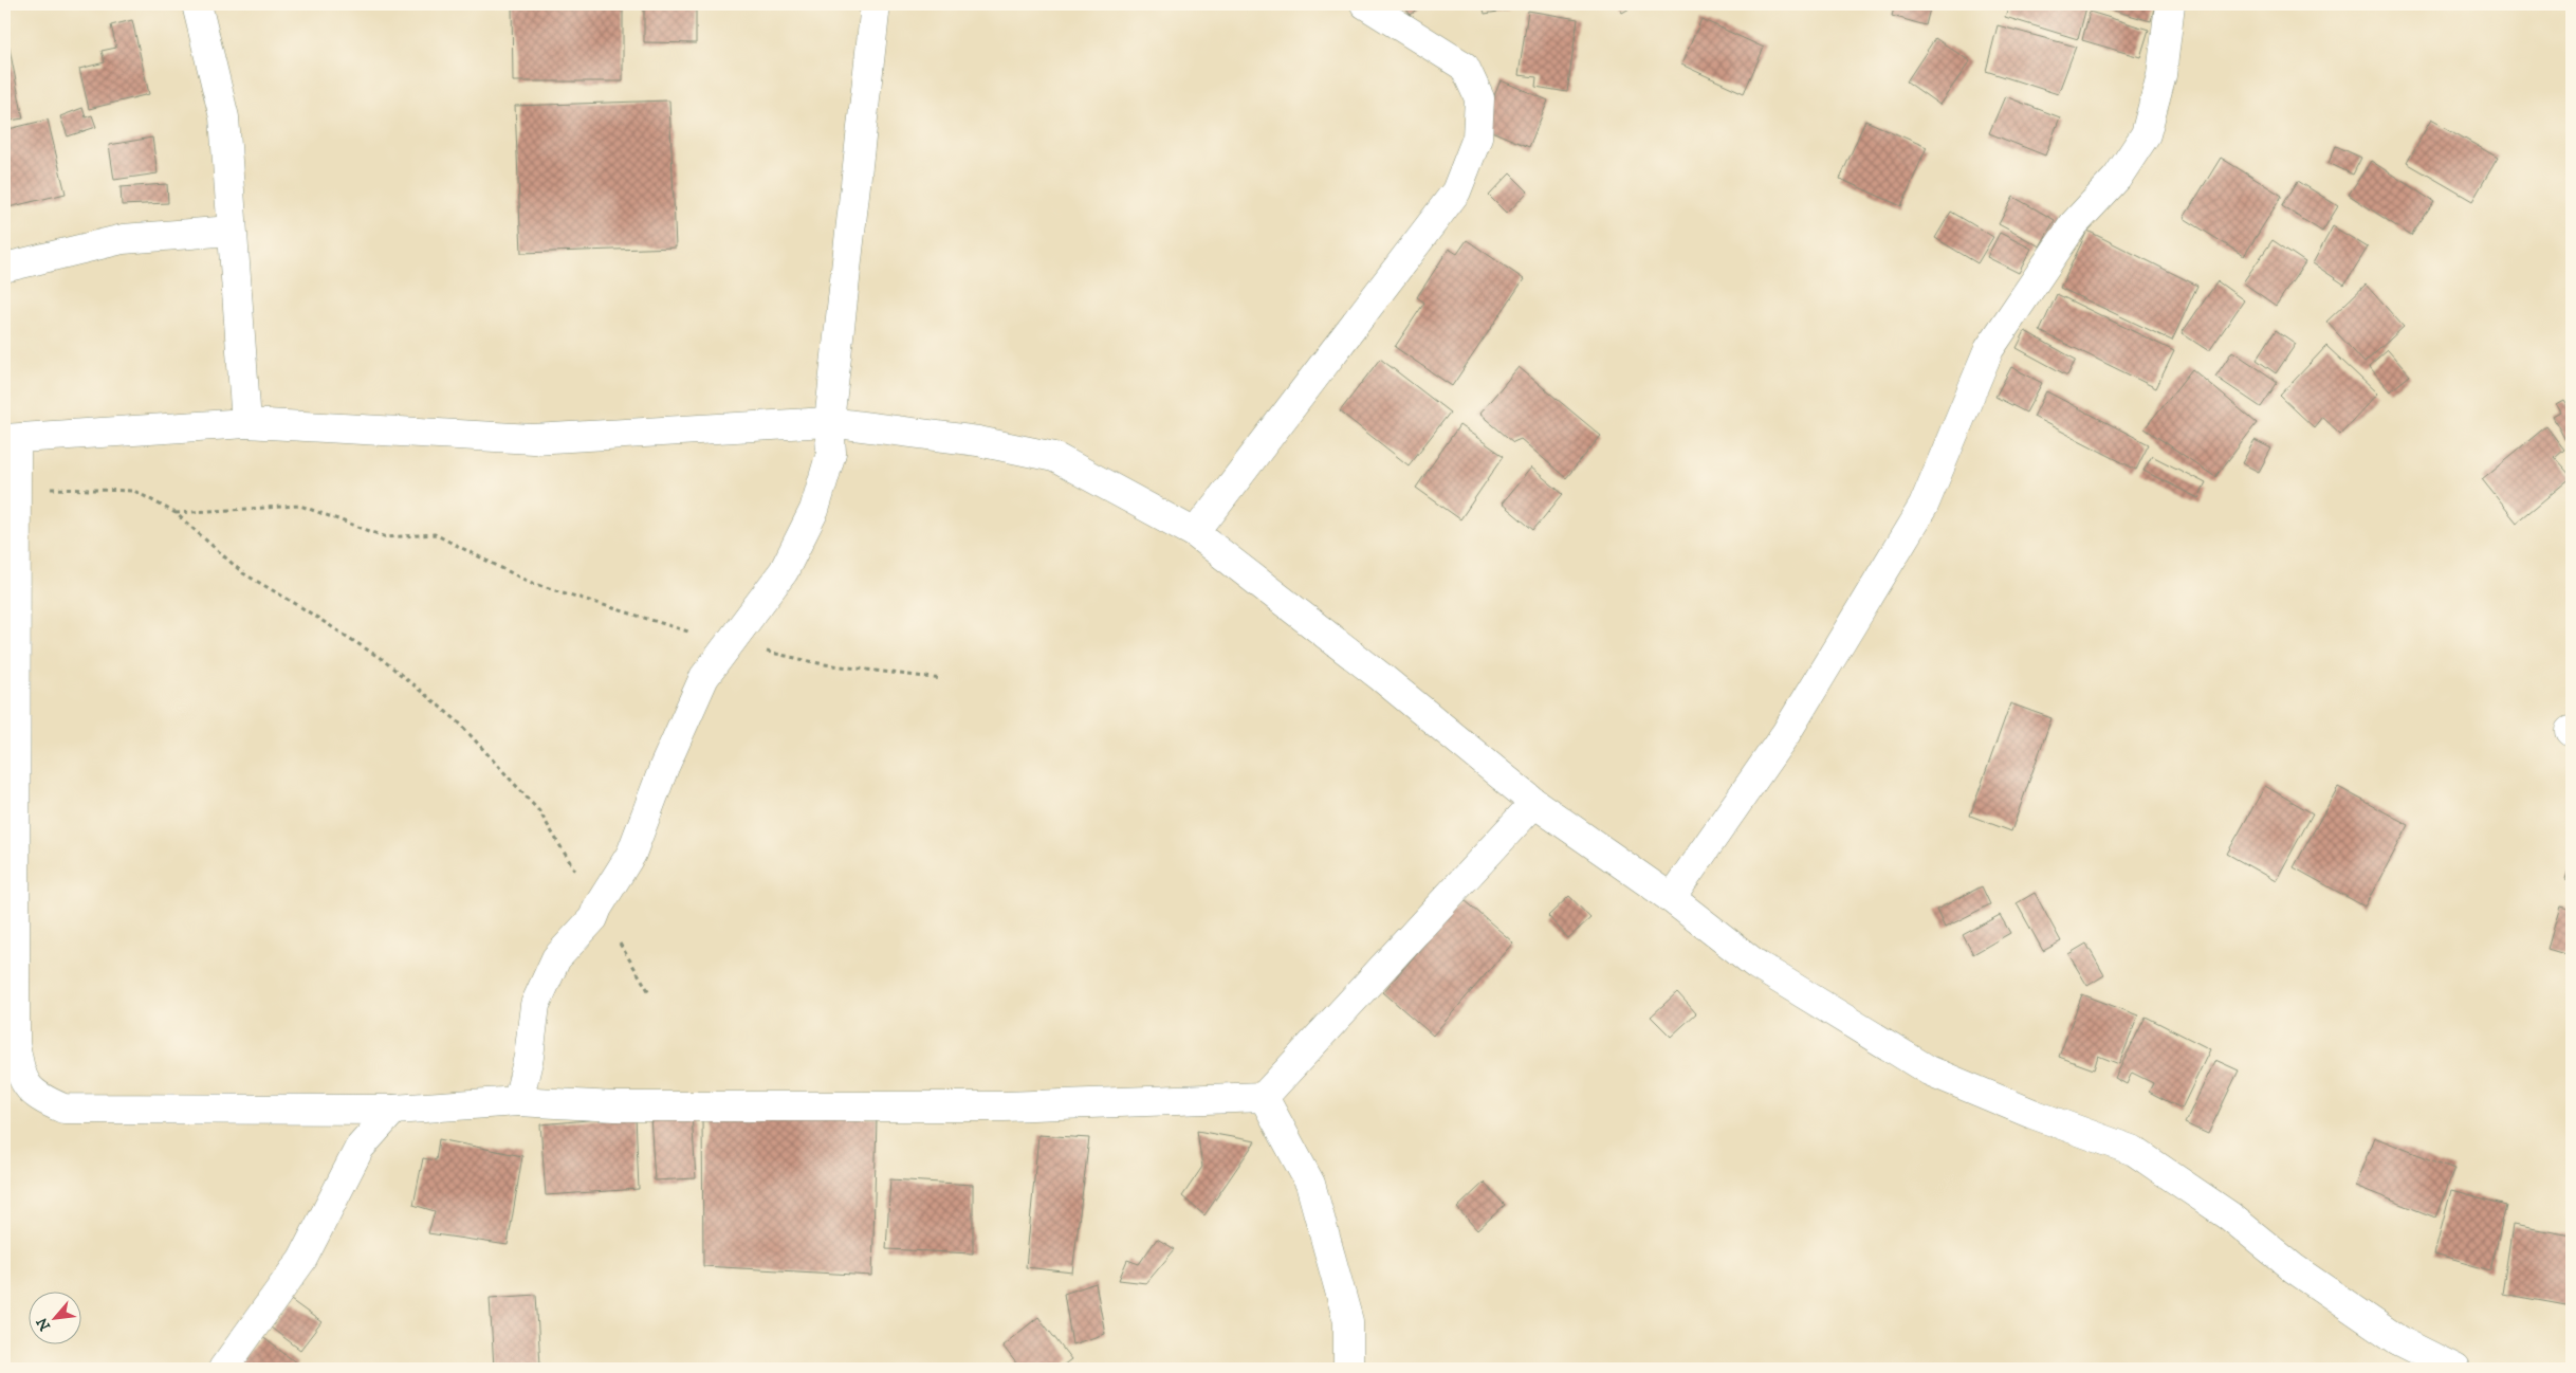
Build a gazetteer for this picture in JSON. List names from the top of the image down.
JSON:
{
  "north": "bottom left"
}
